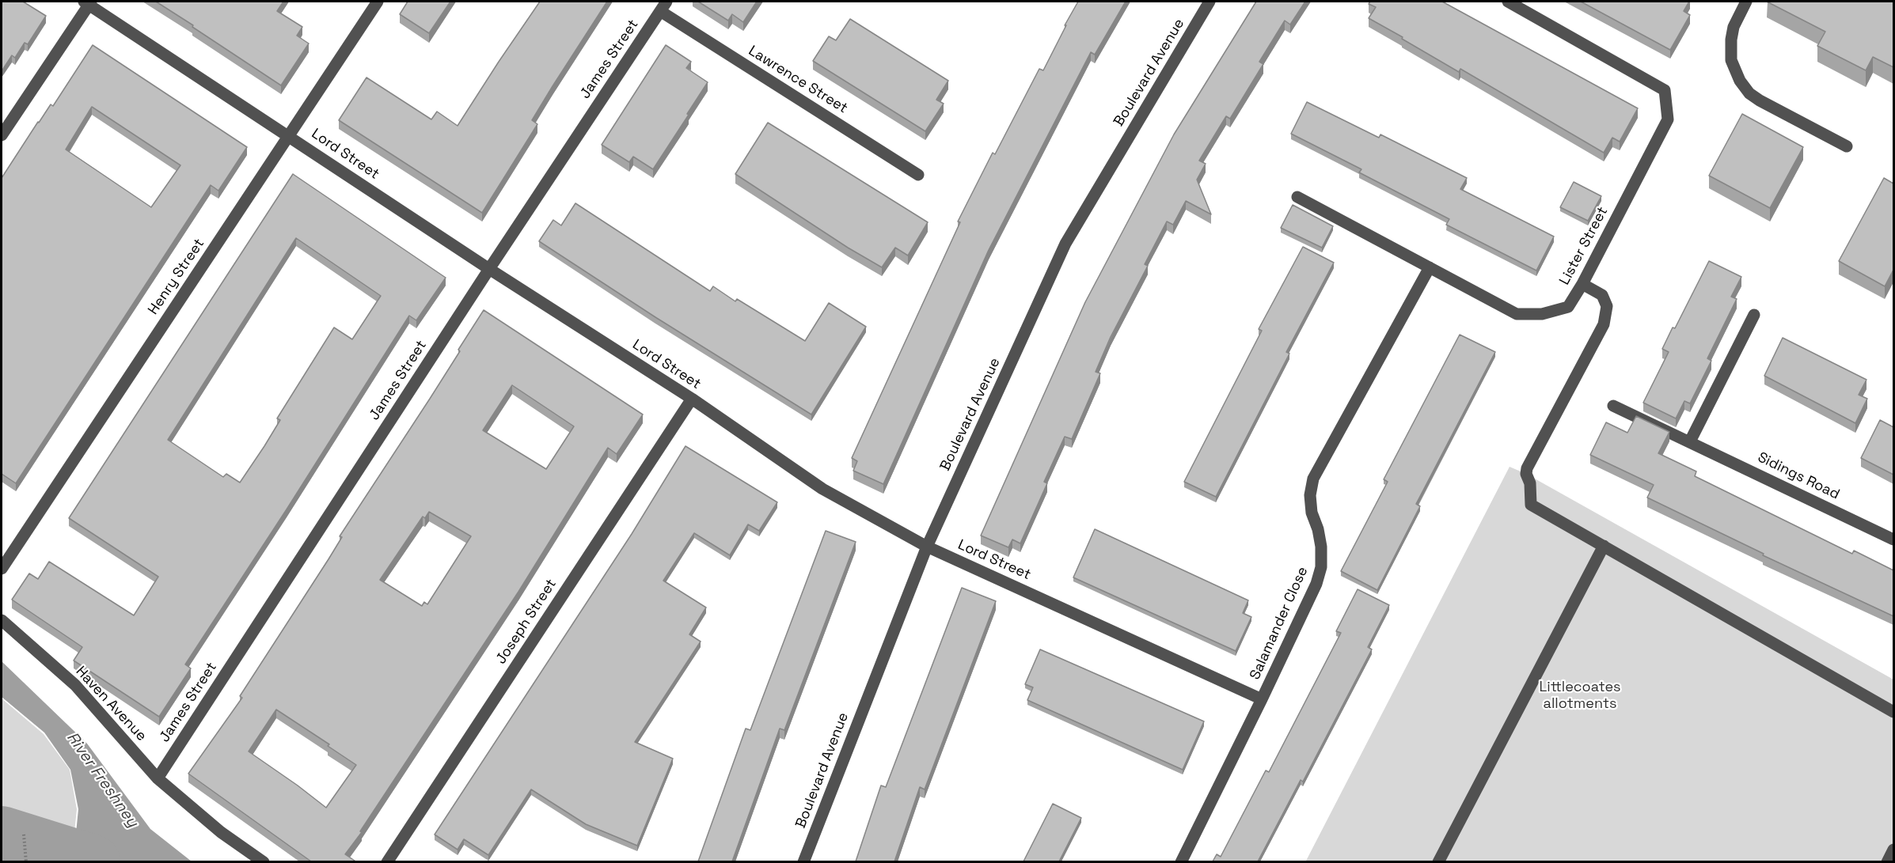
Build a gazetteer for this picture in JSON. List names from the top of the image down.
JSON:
{
  "streets": {
    "street": [
      "James Street",
      "Boulevard Avenue",
      "Lawrence Street",
      "Lord Street",
      "Lister Street",
      "Henry Street",
      "Sidings Road",
      "Joseph Street",
      "Salamander Close",
      "Haven Avenue"
    ]
  },
  "crossings": [
    ["James Street", "Lawrence Street"],
    ["James Street", "Lord Street"],
    ["James Street", "Haven Avenue"],
    ["Boulevard Avenue", "Lord Street"],
    ["Lord Street", "Henry Street"],
    ["Lord Street", "Joseph Street"],
    ["Lord Street", "Salamander Close"],
    ["Lister Street", "Salamander Close"]
  ],
  "water": ["River Freshney"],
  "parks": ["Littlecoates allotments"]
}
